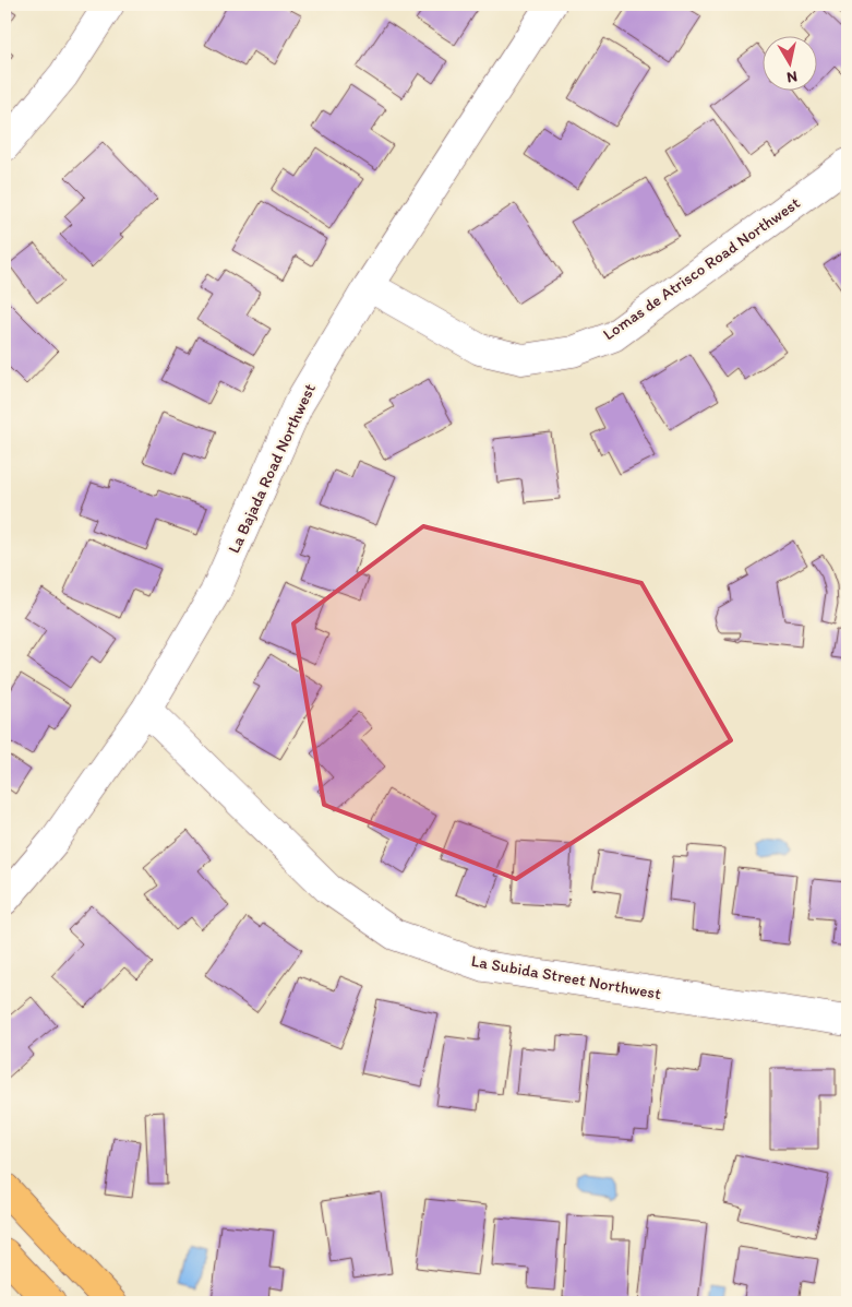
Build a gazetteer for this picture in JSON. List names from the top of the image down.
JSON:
{
  "streets": {
    "street": ["Lomas de Atrisco Road Northwest", "La Bajada Road Northwest", "La Subida Street Northwest"]
  },
  "crossings": [
    ["Lomas de Atrisco Road Northwest", "La Bajada Road Northwest"],
    ["La Bajada Road Northwest", "La Subida Street Northwest"]
  ],
  "north": "bottom"
}
